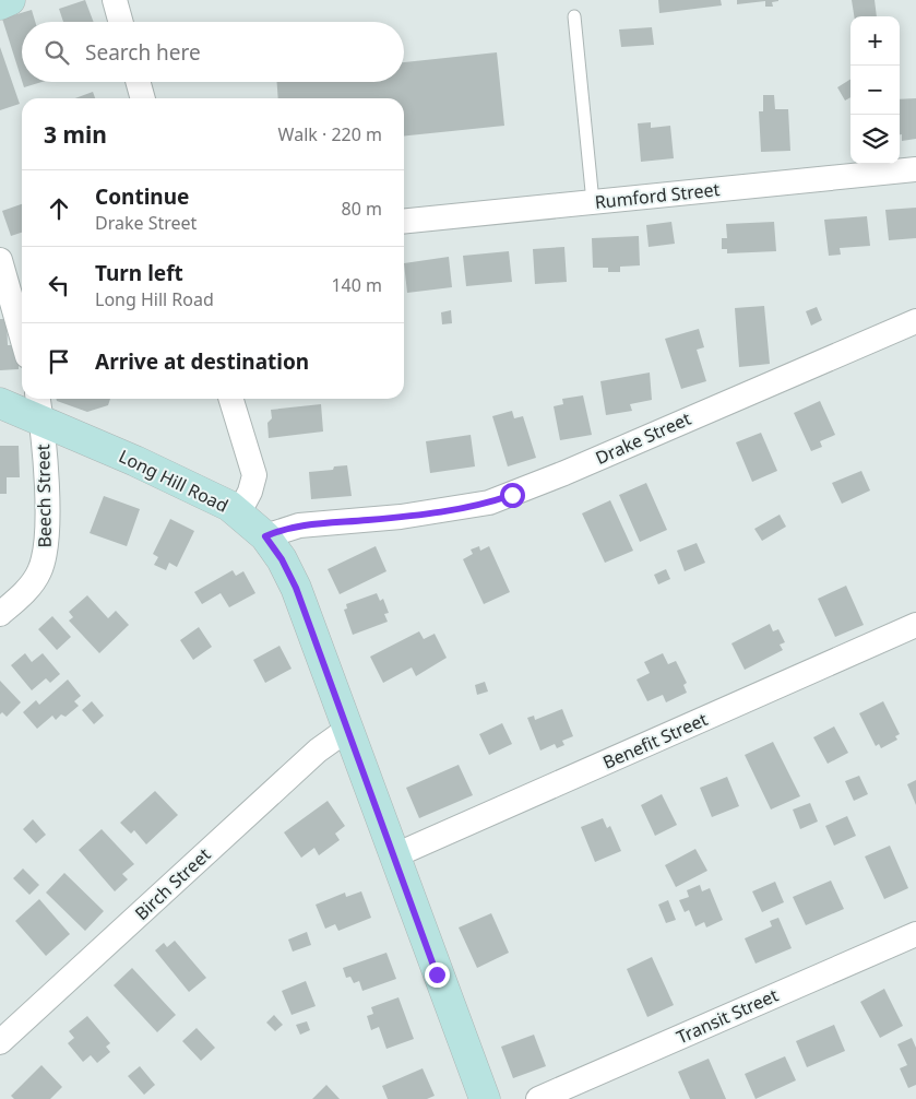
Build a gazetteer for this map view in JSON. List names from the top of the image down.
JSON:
{
  "streets": {
    "main road": ["Long Hill Road"],
    "street": [
      "Rumford Street",
      "Drake Street",
      "Beech Street",
      "Benefit Street",
      "Birch Street",
      "Transit Street"
    ]
  },
  "crossings": [
    ["Drake Street", "Long Hill Road"],
    ["Long Hill Road", "Beech Street"],
    ["Long Hill Road", "Benefit Street"],
    ["Long Hill Road", "Birch Street"]
  ],
  "page": {
    "map_buttons": ["+", "−"],
    "search": "Search here",
    "heading": ["3 min", "Walk · 220 m"],
    "list": [
      ["Continue", "Drake Street", "80 m"],
      ["Turn left", "Long Hill Road", "140 m"],
      "Arrive at destination"
    ]
  }
}
